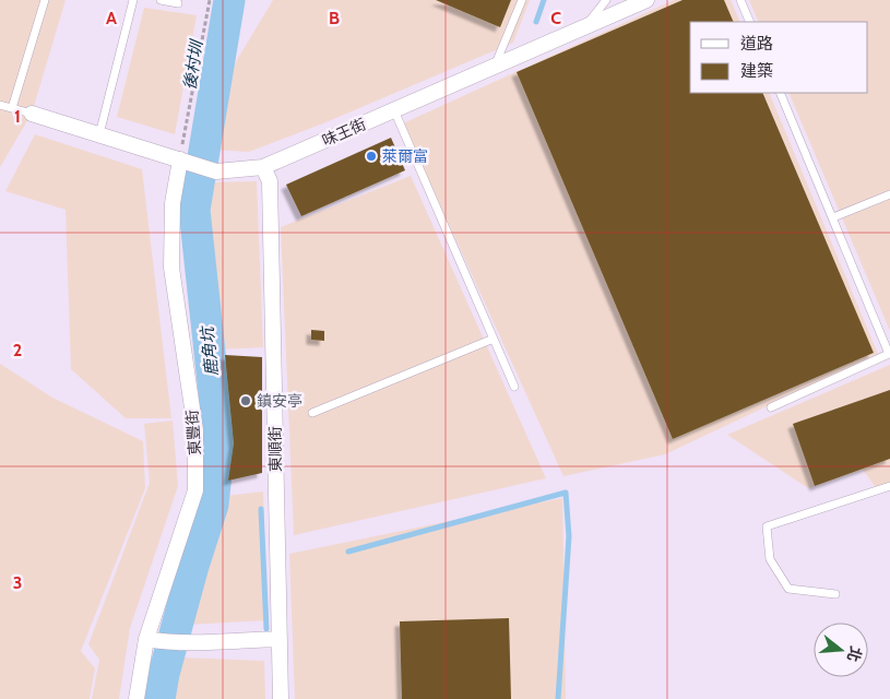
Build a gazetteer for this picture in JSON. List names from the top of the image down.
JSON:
{
  "streets": {
    "street": ["味王街", "東豐街", "東順街"]
  },
  "crossings": [
    ["味王街", "東豐街"],
    ["味王街", "東順街"]
  ],
  "water": ["後村圳", "鹿角坑"],
  "places": ["萊爾富", "鎮安亭"],
  "legend": ["道路", "建築"],
  "north": "right",
  "grid": {
    "columns": ["A", "B", "C"],
    "rows": ["1", "2", "3"]
  }
}
